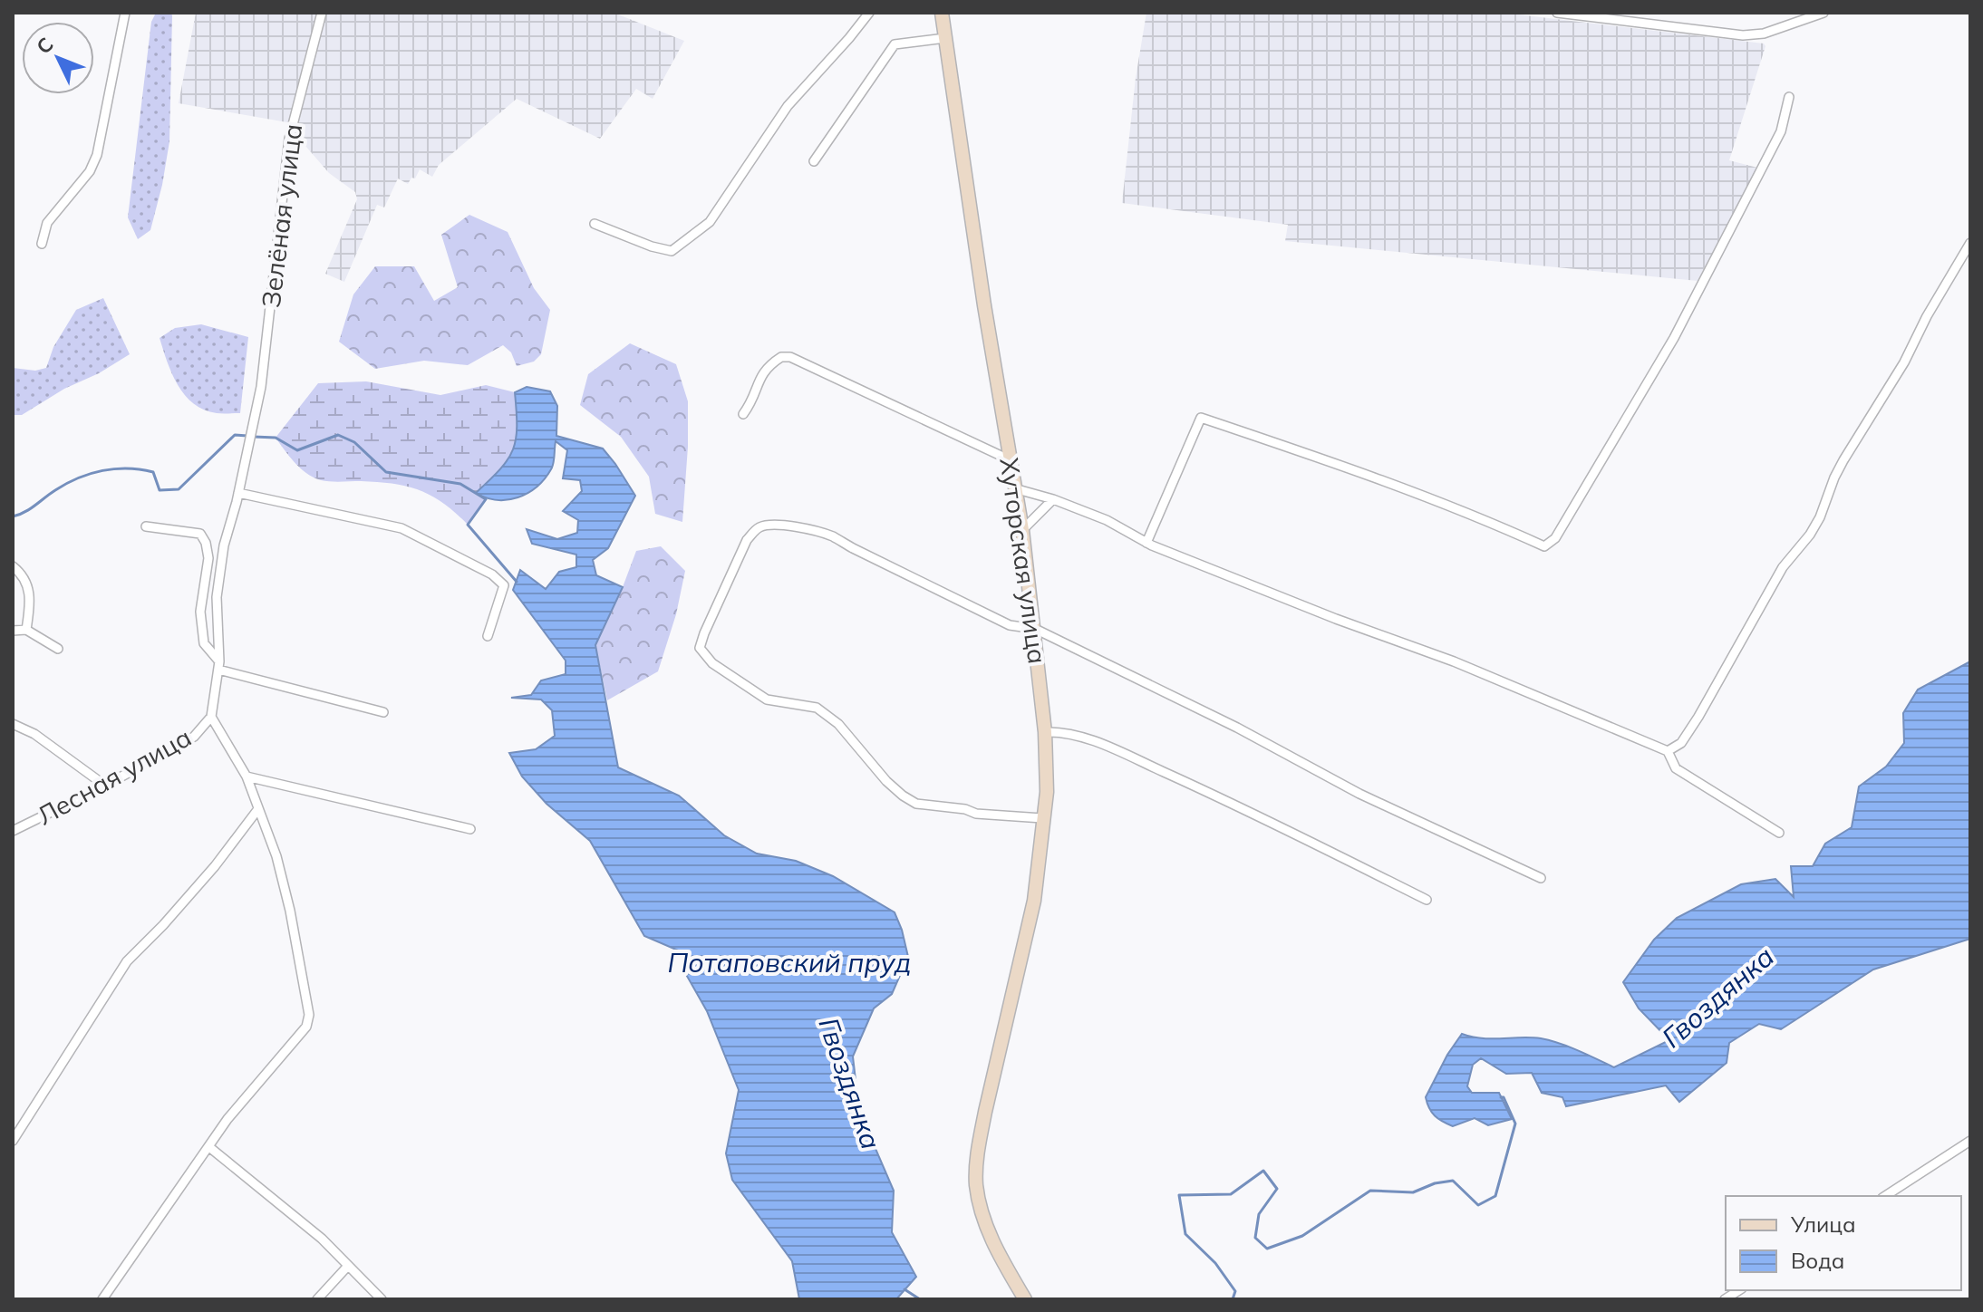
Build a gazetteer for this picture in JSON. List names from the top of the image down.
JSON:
{
  "streets": {
    "main road": ["Хуторская улица"],
    "street": ["Зелёная улица", "Лесная улица"]
  },
  "crossings": [
    ["Зелёная улица", "Лесная улица"]
  ],
  "water": ["Потаповский пруд", "Гвоздянка"],
  "legend": ["Улица", "Вода"],
  "north": "top left"
}
